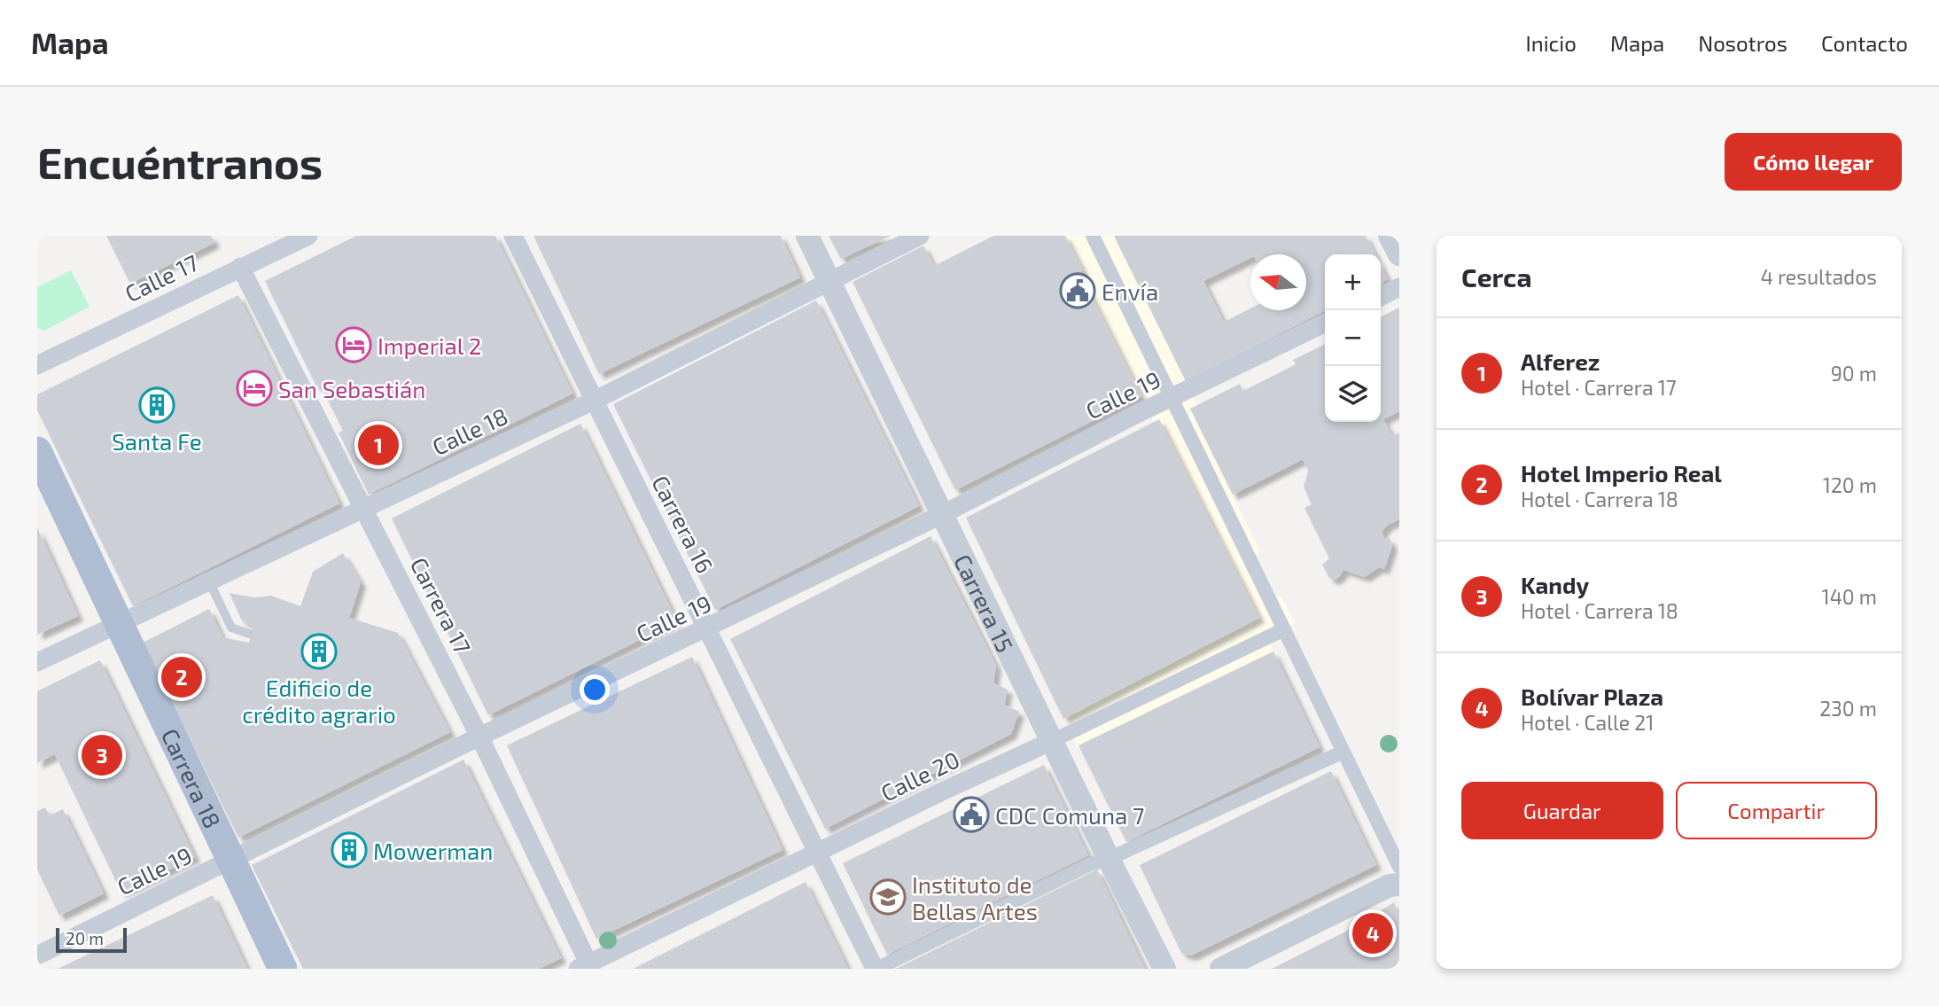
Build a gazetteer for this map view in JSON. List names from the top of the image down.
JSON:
{
  "streets": {
    "main road": ["Carrera 18"],
    "street": [
      "Calle 17",
      "Calle 19",
      "Calle 18",
      "Carrera 16",
      "Carrera 15",
      "Carrera 17",
      "Calle 20"
    ]
  },
  "crossings": [
    ["Calle 17", "Carrera 17"],
    ["Calle 19", "Carrera 16"],
    ["Calle 19", "Carrera 15"],
    ["Calle 19", "Carrera 17"],
    ["Calle 19", "Carrera 18"],
    ["Calle 18", "Carrera 16"],
    ["Calle 18", "Carrera 15"],
    ["Calle 18", "Carrera 17"],
    ["Calle 18", "Carrera 18"],
    ["Carrera 16", "Calle 20"],
    ["Carrera 15", "Calle 20"],
    ["Carrera 17", "Calle 20"]
  ],
  "places": {
    "public building": ["Envía", "CDC Comuna 7"],
    "hotel": ["Imperial 2", "San Sebastián"],
    "building": ["Santa Fe", "Edificio de crédito agrario", "Mowerman"],
    "school or university": ["Instituto de Bellas Artes"]
  },
  "scale_bar": "20 m",
  "north": "left",
  "page": {
    "header": "Mapa",
    "nav": [
      "Inicio",
      "Mapa",
      "Nosotros",
      "Contacto"
    ],
    "buttons": [
      "Cómo llegar",
      ["Guardar", "Compartir"]
    ],
    "title": "Encuéntranos",
    "heading": ["Cerca", "4 resultados"],
    "map_buttons": ["+", "−"],
    "list": [
      {
        "mark": "1",
        "name": "Alferez",
        "note": "Hotel · Carrera 17",
        "value": "90 m"
      },
      {
        "mark": "2",
        "name": "Hotel Imperio Real",
        "note": "Hotel · Carrera 18",
        "value": "120 m"
      },
      {
        "mark": "3",
        "name": "Kandy",
        "note": "Hotel · Carrera 18",
        "value": "140 m"
      },
      {
        "mark": "4",
        "name": "Bolívar Plaza",
        "note": "Hotel · Calle 21",
        "value": "230 m"
      }
    ],
    "pins": [
      "1",
      "2",
      "3",
      "4"
    ],
    "scale": "20 m"
  }
}
